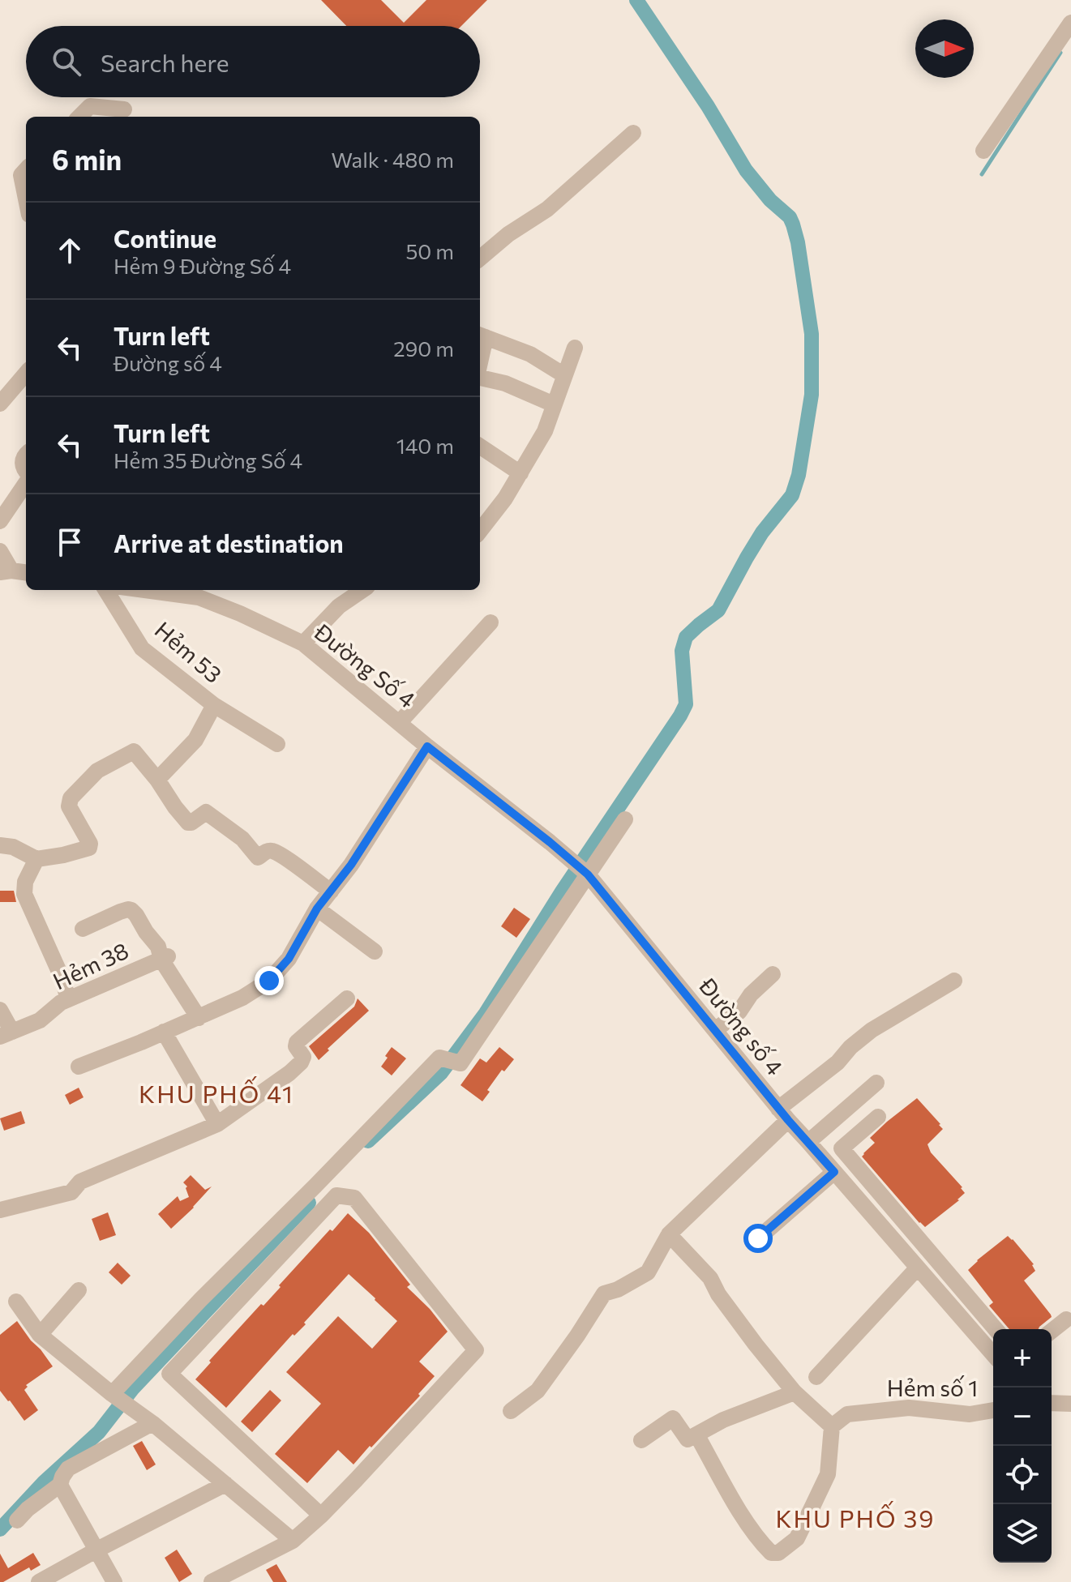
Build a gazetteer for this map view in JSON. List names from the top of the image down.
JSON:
{
  "streets": {
    "street": [
      "Hẻm 53",
      "Đường Số 4",
      "Hẻm 38",
      "Đường số 4",
      "Hẻm số 1"
    ]
  },
  "crossings": [
    ["Đường Số 4", "Đường số 4"]
  ],
  "districts": ["KHU PHỐ 41", "KHU PHỐ 39"],
  "north": "right",
  "page": {
    "search": "Search here",
    "heading": ["6 min", "Walk · 480 m"],
    "list": [
      ["Continue", "Hẻm 9 Đường Số 4", "50 m"],
      ["Turn left", "Đường số 4", "290 m"],
      ["Turn left", "Hẻm 35 Đường Số 4", "140 m"],
      "Arrive at destination"
    ],
    "map_buttons": ["+", "−"]
  }
}
